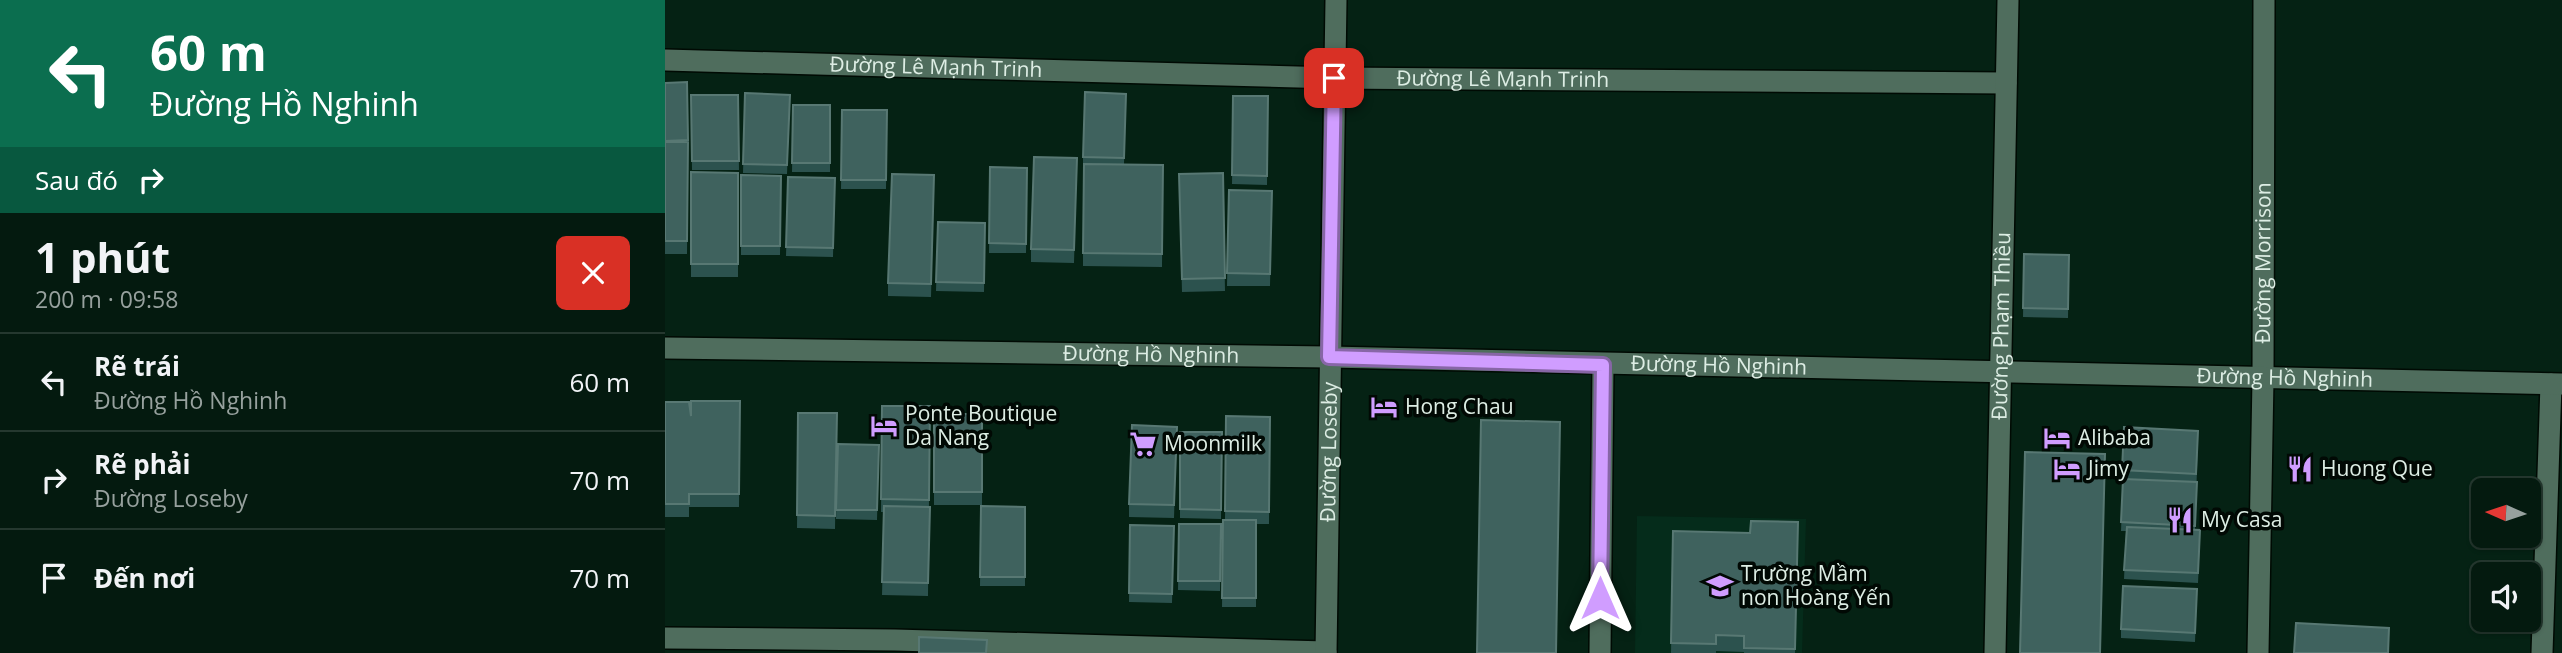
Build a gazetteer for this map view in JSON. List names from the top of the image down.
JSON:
{
  "streets": {
    "street": [
      "Đường Lê Mạnh Trinh",
      "Đường Morrison",
      "Đường Phạm Thiều",
      "Đường Hồ Nghinh",
      "Đường Loseby"
    ]
  },
  "crossings": [
    ["Đường Lê Mạnh Trinh", "Đường Phạm Thiều"],
    ["Đường Lê Mạnh Trinh", "Đường Loseby"],
    ["Đường Morrison", "Đường Hồ Nghinh"],
    ["Đường Phạm Thiều", "Đường Hồ Nghinh"],
    ["Đường Hồ Nghinh", "Đường Loseby"]
  ],
  "places": {
    "hotel": [
      "Hong Chau",
      "Ponte Boutique Da Nang",
      "Alibaba",
      "Jimy"
    ],
    "supermarket": ["Moonmilk"],
    "restaurant": ["Huong Que", "My Casa"],
    "school or university": ["Trường Mầm non Hoàng Yến"]
  },
  "north": "left",
  "page": {
    "turn": ["60 m", "Đường Hồ Nghinh"],
    "then": "Sau đó",
    "heading": ["1 phút", "200 m · 09:58"],
    "list": [
      {
        "name": "Rẽ trái",
        "note": "Đường Hồ Nghinh",
        "value": "60 m"
      },
      {
        "name": "Rẽ phải",
        "note": "Đường Loseby",
        "value": "70 m"
      },
      {
        "name": "Đến nơi",
        "value": "70 m"
      }
    ]
  }
}
